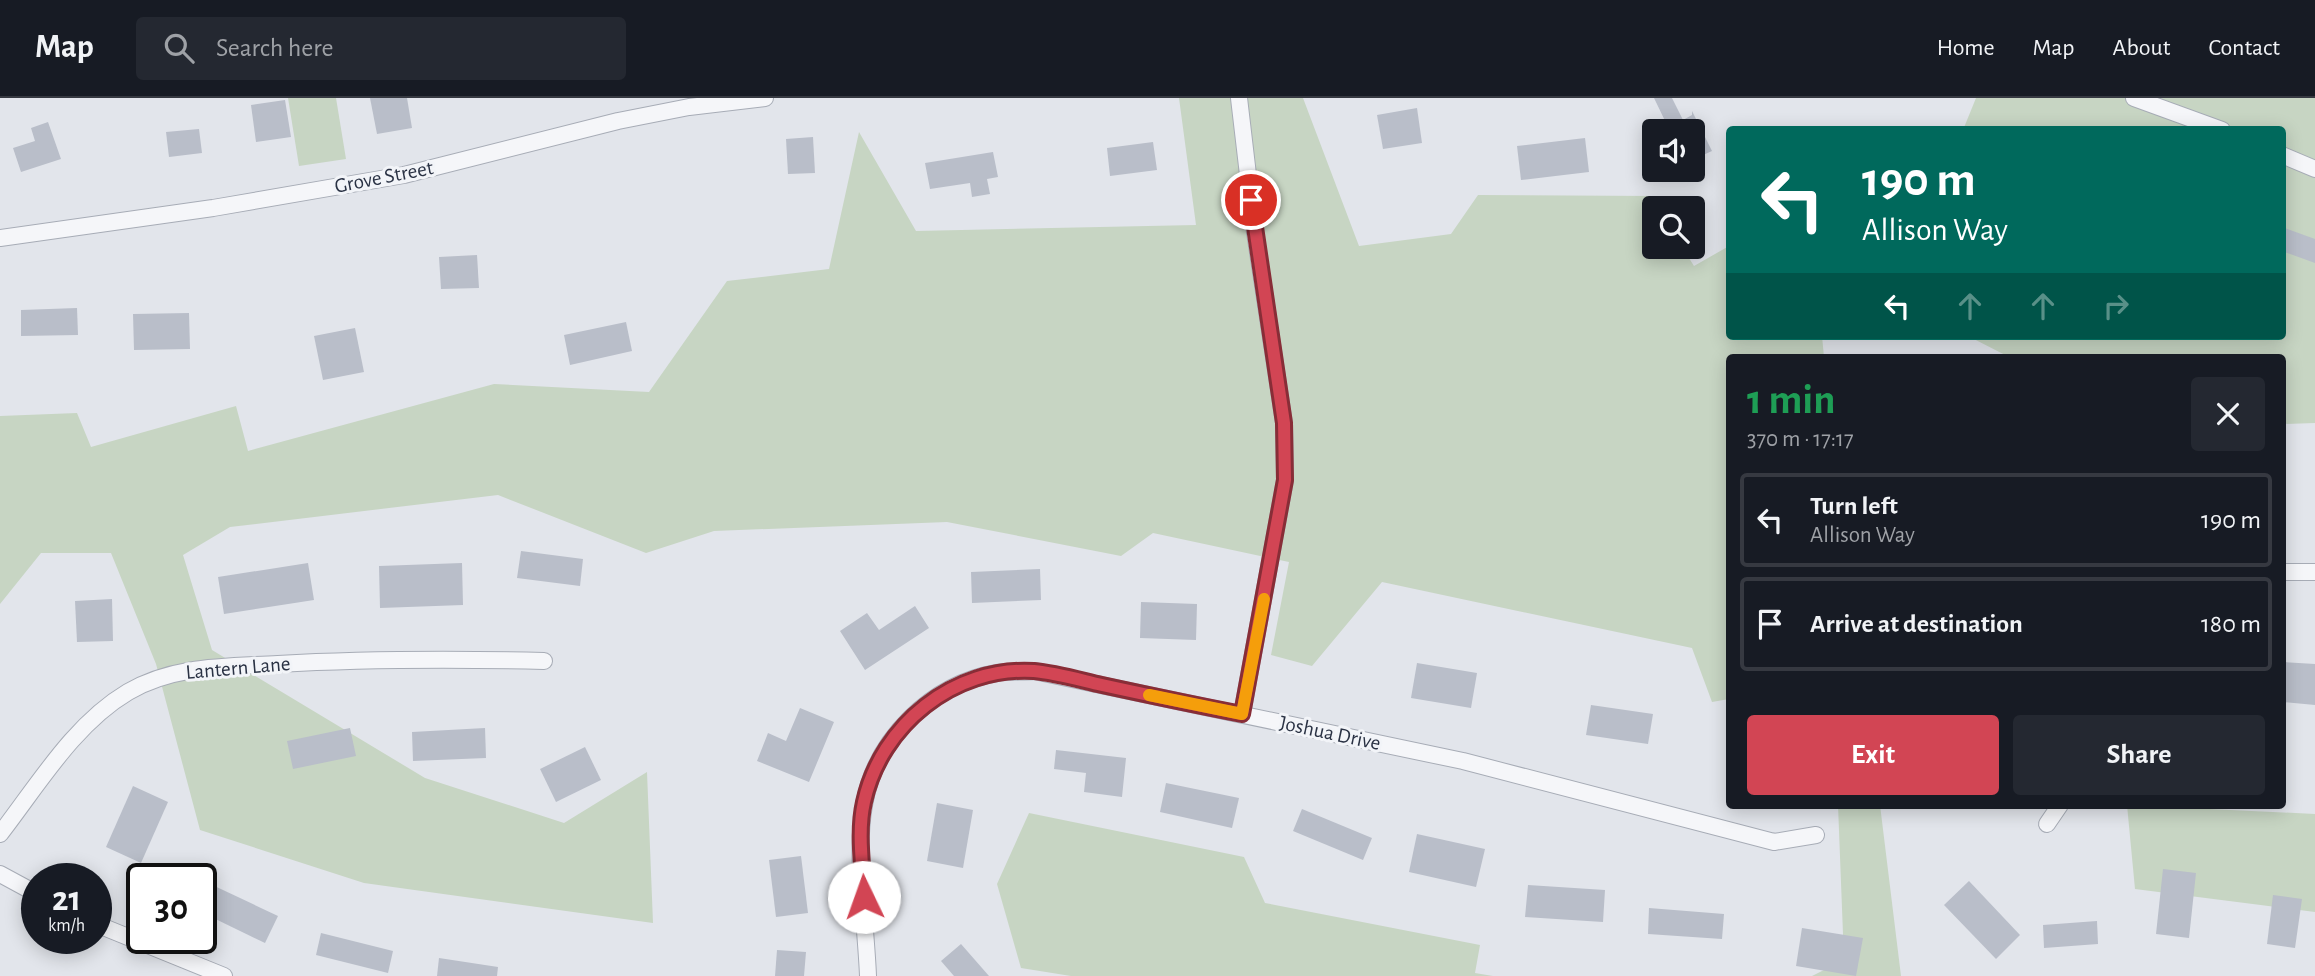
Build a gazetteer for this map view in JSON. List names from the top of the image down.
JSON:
{
  "streets": {
    "street": ["Grove Street", "Lantern Lane", "Joshua Drive"]
  },
  "page": {
    "header": "Map",
    "search": "Search here",
    "nav": [
      "Home",
      "Map",
      "About",
      "Contact"
    ],
    "turn": ["190 m", "Allison Way"],
    "heading": ["1 min", "370 m · 17:17"],
    "list": [
      {
        "name": "Turn left",
        "note": "Allison Way",
        "value": "190 m"
      },
      {
        "name": "Arrive at destination",
        "value": "180 m"
      }
    ],
    "buttons": ["Exit", "Share"],
    "speed": "21 km/h",
    "limit": "30"
  }
}
